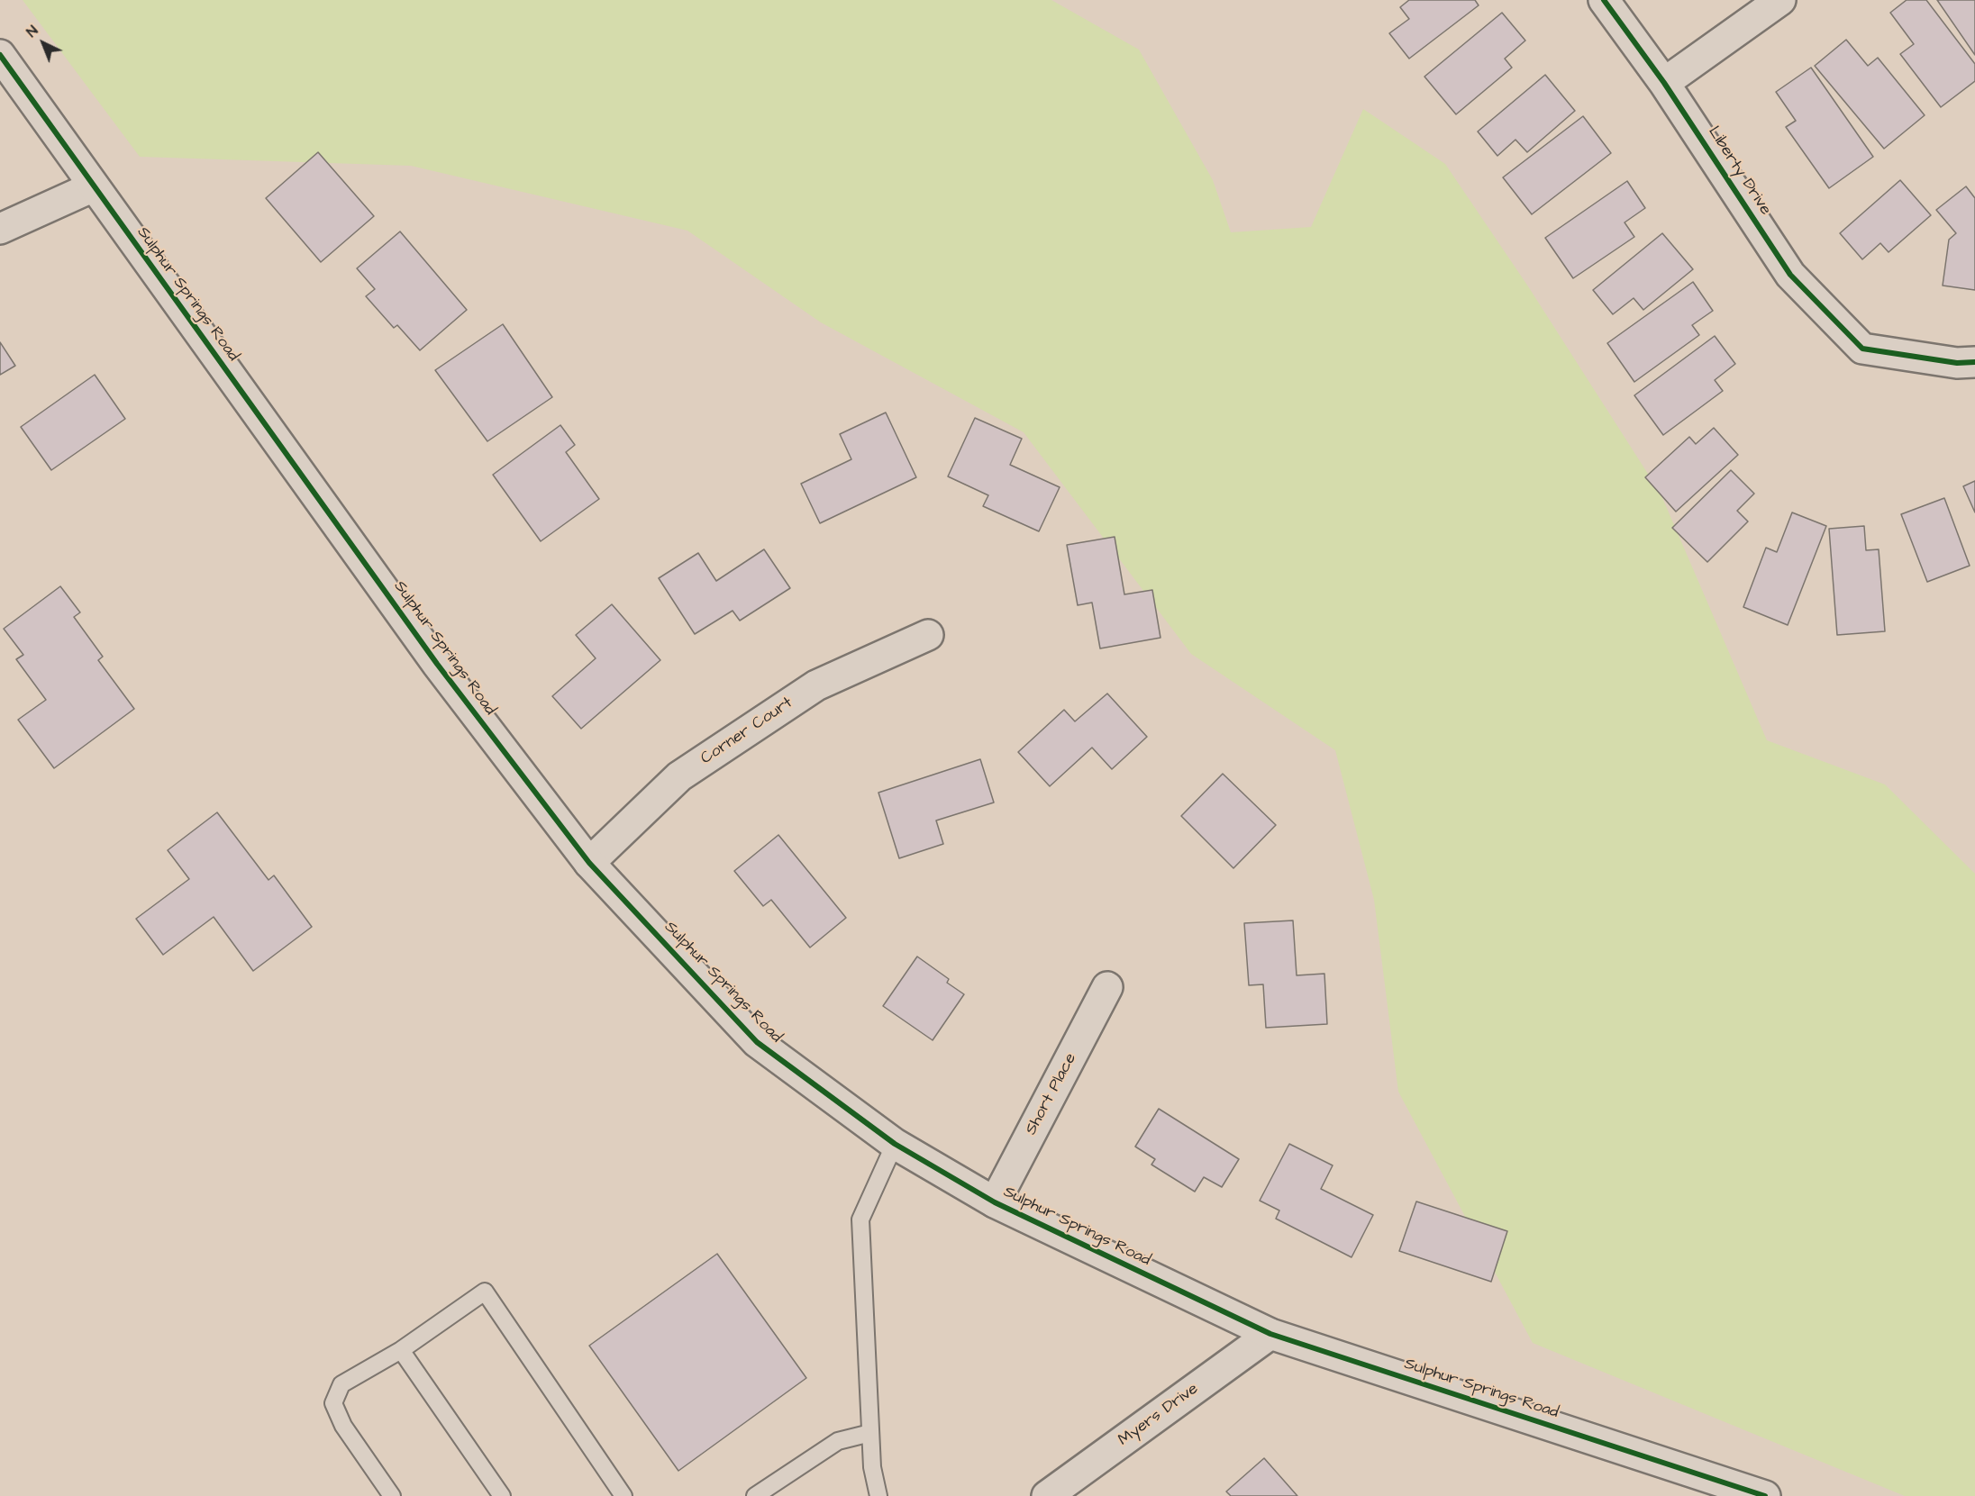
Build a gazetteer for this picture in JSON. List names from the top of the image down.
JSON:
{
  "streets": {
    "street": [
      "Liberty Drive",
      "Sulphur Springs Road",
      "Corner Court",
      "Short Place",
      "Myers Drive"
    ]
  },
  "crossings": [
    ["Sulphur Springs Road", "Corner Court"],
    ["Sulphur Springs Road", "Short Place"],
    ["Sulphur Springs Road", "Myers Drive"]
  ],
  "north": "top left"
}
